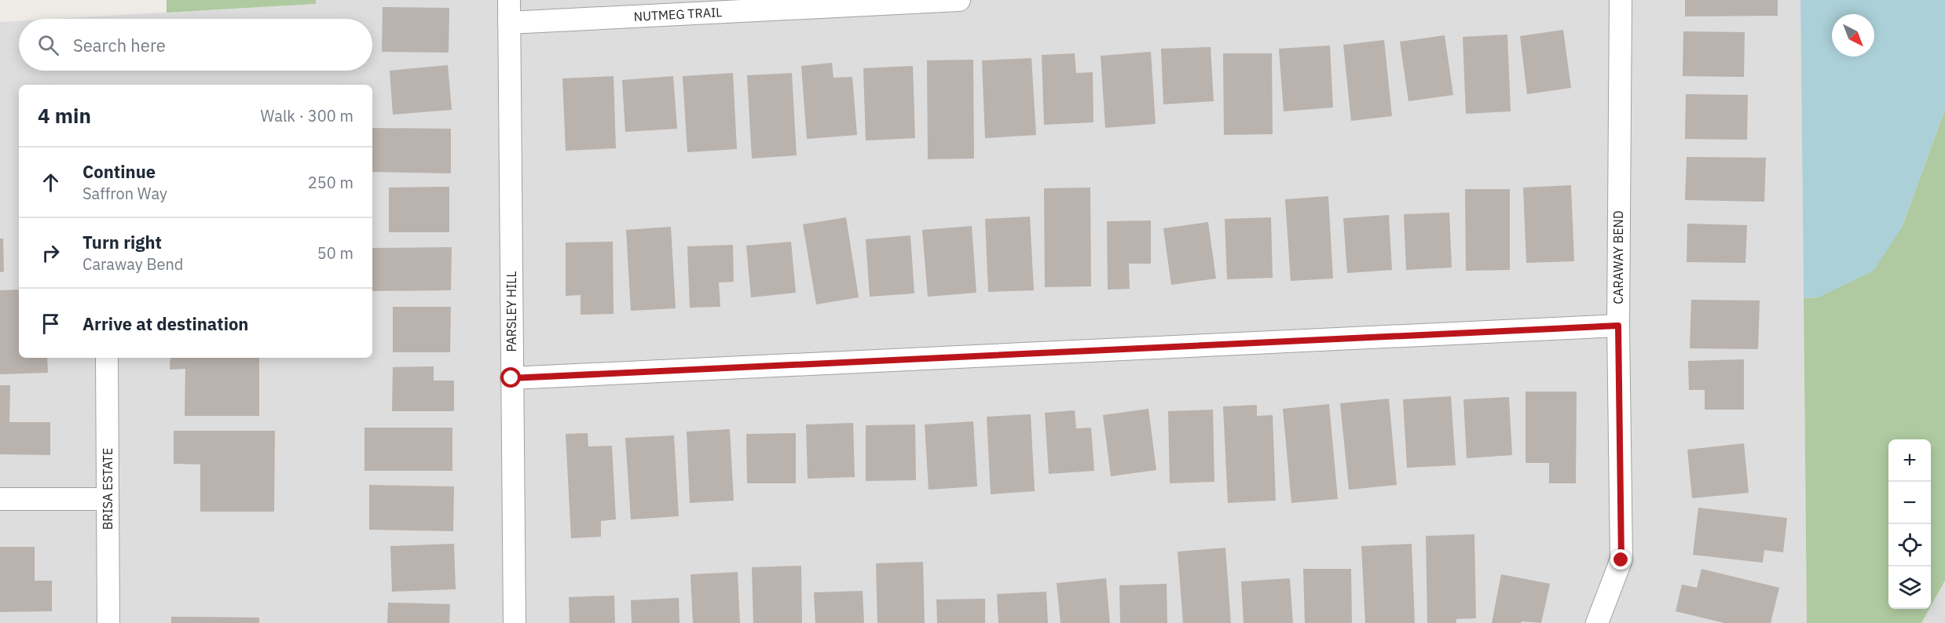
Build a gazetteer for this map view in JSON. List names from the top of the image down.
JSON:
{
  "streets": {
    "street": [
      "NUTMEG TRAIL",
      "CARAWAY BEND",
      "PARSLEY HILL",
      "BRISA ESTATE"
    ]
  },
  "crossings": [
    ["NUTMEG TRAIL", "PARSLEY HILL"]
  ],
  "north": "bottom right",
  "page": {
    "search": "Search here",
    "heading": ["4 min", "Walk · 300 m"],
    "list": [
      ["Continue", "Saffron Way", "250 m"],
      ["Turn right", "Caraway Bend", "50 m"],
      "Arrive at destination"
    ],
    "map_buttons": ["+", "−"]
  }
}
